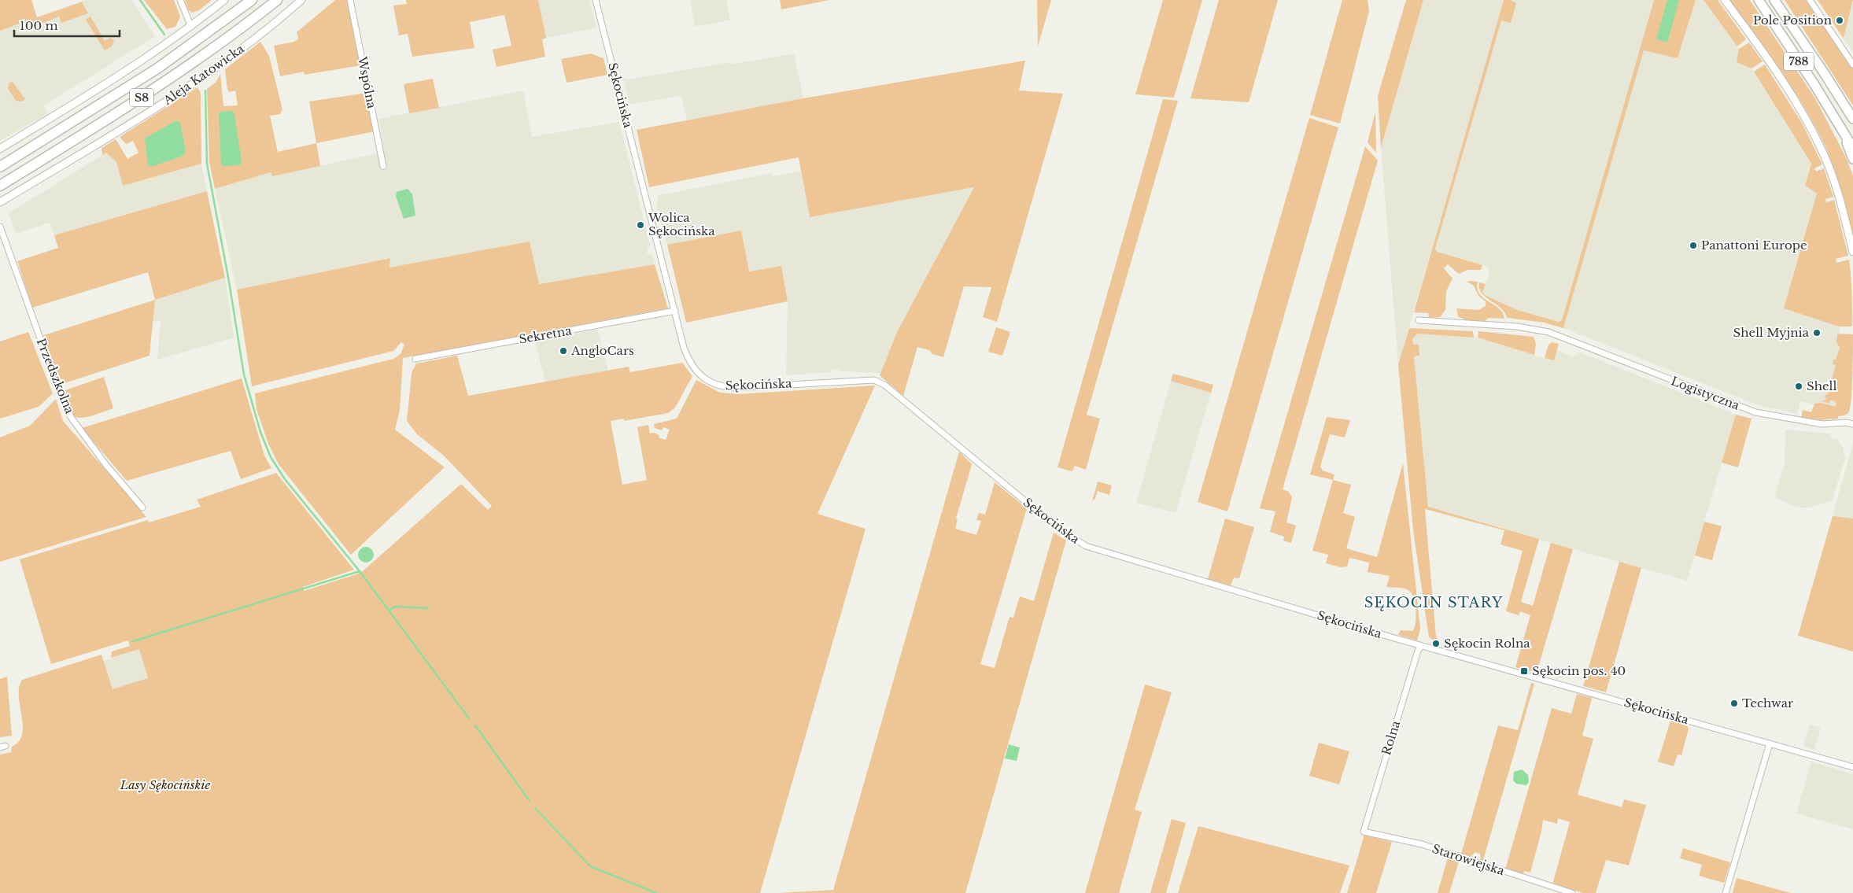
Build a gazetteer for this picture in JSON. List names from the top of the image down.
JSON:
{
  "streets": {
    "highway": ["S8"],
    "main road": ["788"],
    "street": [
      "Aleja Katowicka",
      "Wspólna",
      "Sękocińska",
      "Sekretna",
      "Przedszkolna",
      "Logistyczna",
      "Rolna",
      "Starowiejska"
    ]
  },
  "crossings": [
    ["Sękocińska", "Sekretna"],
    ["Sękocińska", "Rolna"],
    ["Rolna", "Starowiejska"]
  ],
  "districts": ["SĘKOCIN STARY"],
  "parks": ["Lasy Sękocińskie"],
  "places": {
    "other": [
      "Pole Position",
      "Wolica Sękocińska",
      "Panattoni Europe",
      "Shell Myjnia",
      "AngloCars",
      "Shell",
      "Sękocin Rolna",
      "Techwar"
    ],
    "transit": ["Sękocin pos. 40"]
  },
  "scale_bar": "100 m"
}
